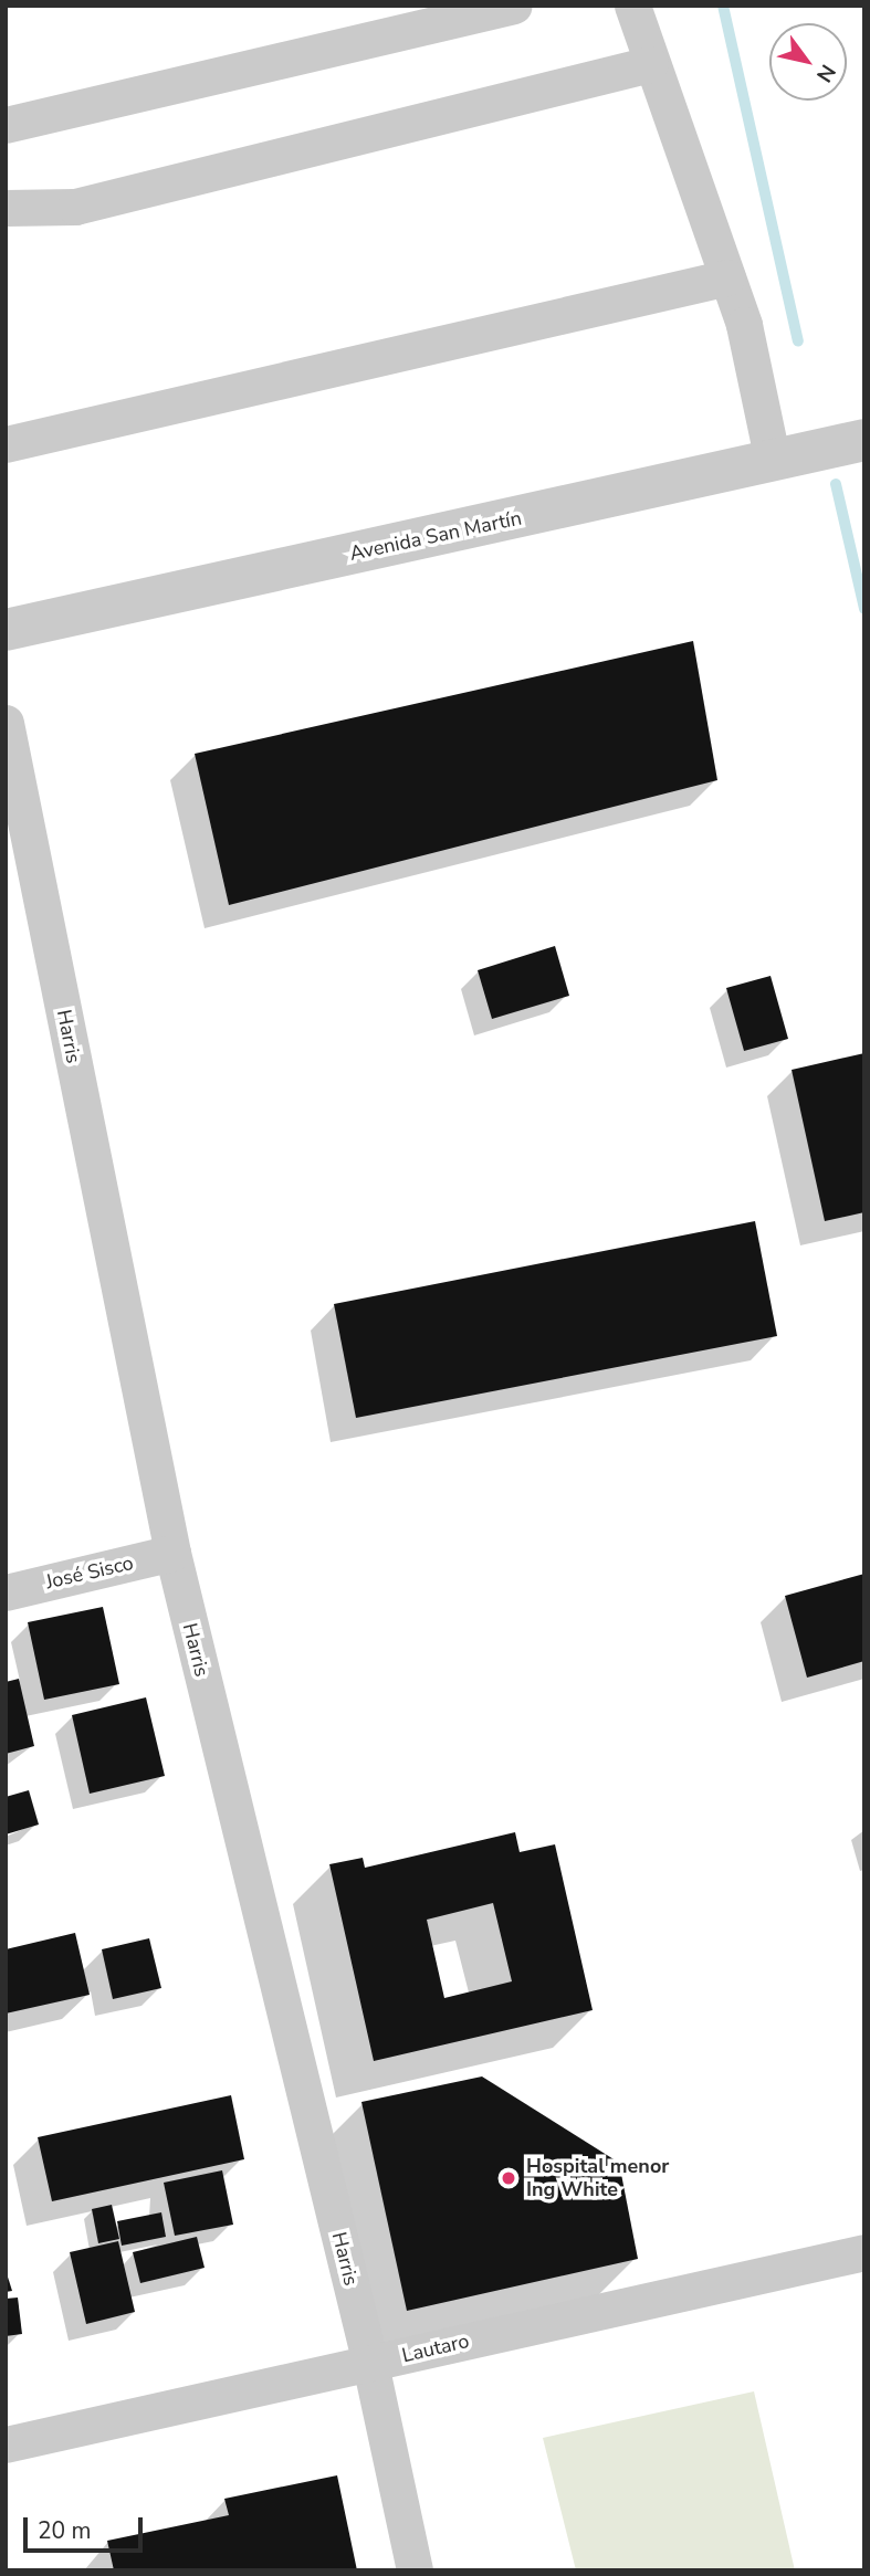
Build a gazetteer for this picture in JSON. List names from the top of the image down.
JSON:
{
  "streets": {
    "street": [
      "Avenida San Martín",
      "Harris",
      "José Sisco",
      "Lautaro"
    ]
  },
  "crossings": [
    ["Harris", "José Sisco"],
    ["Harris", "Lautaro"]
  ],
  "places": ["Hospital menor Ing White"],
  "scale_bar": "20 m",
  "north": "bottom right"
}
